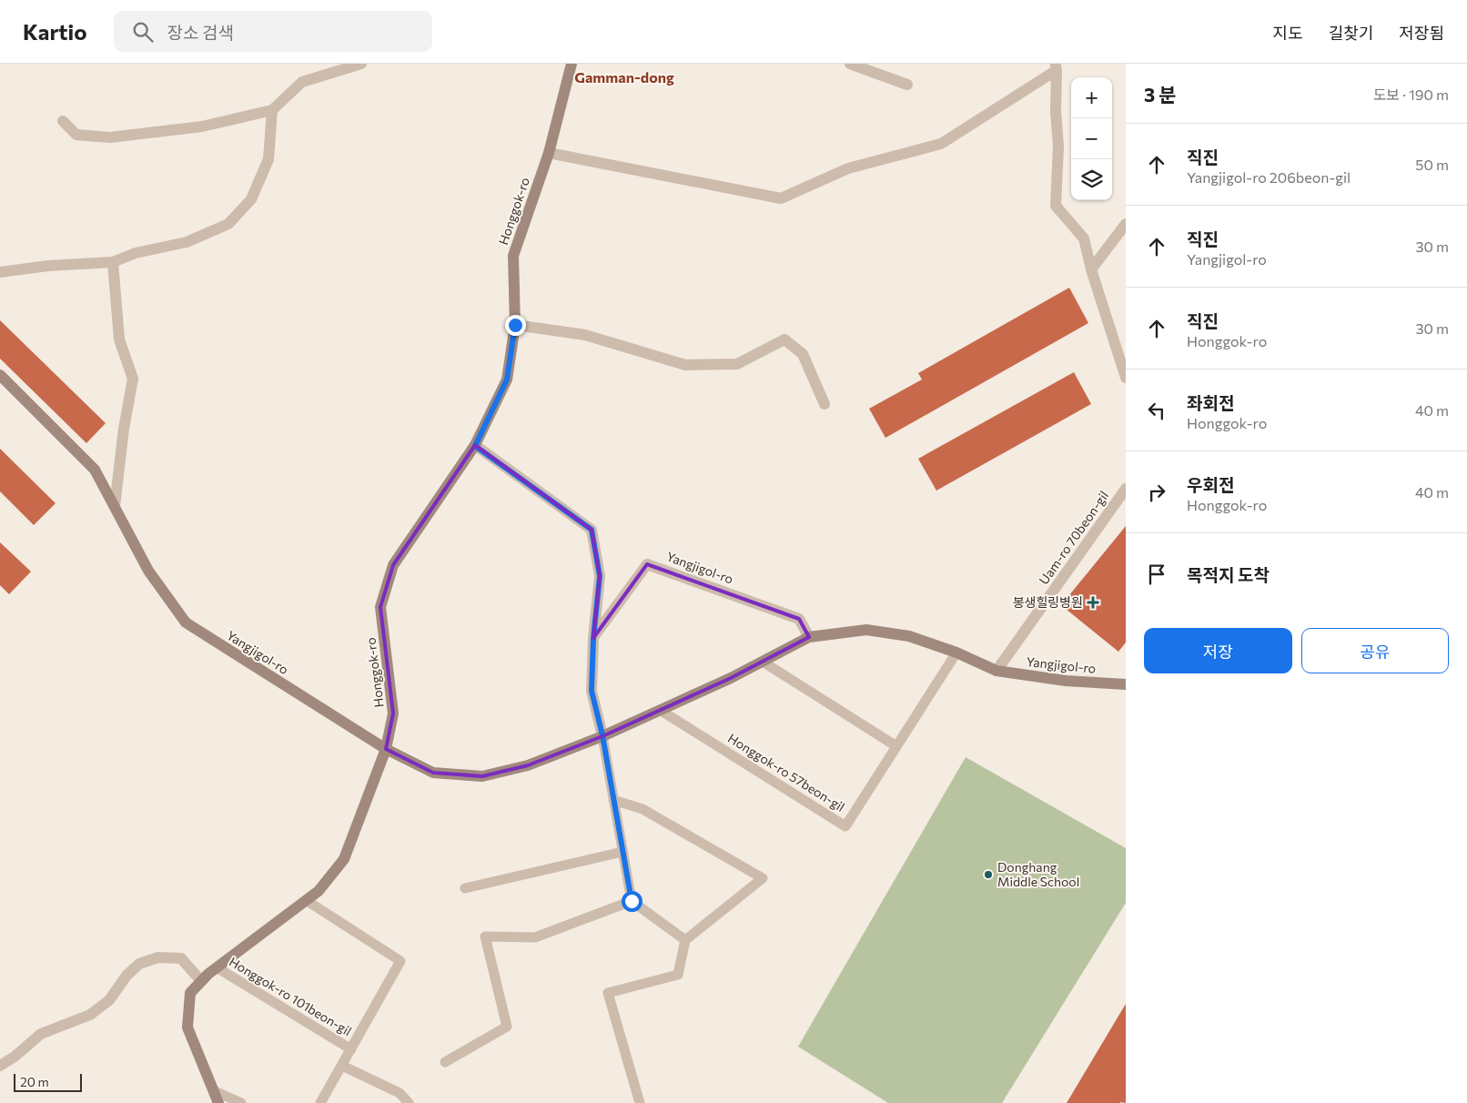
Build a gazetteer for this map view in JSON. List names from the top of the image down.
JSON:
{
  "streets": {
    "street": ["Honggok-ro", "Uam-ro 70beon-gil", "Yangjigol-ro"],
    "lane": ["Honggok-ro 57beon-gil", "Honggok-ro 101beon-gil"]
  },
  "crossings": [
    ["Honggok-ro", "Yangjigol-ro"],
    ["Honggok-ro", "Honggok-ro 101beon-gil"],
    ["Uam-ro 70beon-gil", "Yangjigol-ro"],
    ["Yangjigol-ro", "Honggok-ro 57beon-gil"]
  ],
  "districts": ["Gamman-dong"],
  "places": {
    "health": ["봉생힐링병원"],
    "other": ["Donghang Middle School"]
  },
  "scale_bar": "20 m",
  "page": {
    "header": "Kartio",
    "search": "장소 검색",
    "nav": ["지도", "길찾기", "저장됨"],
    "heading": ["3 분", "도보 · 190 m"],
    "map_buttons": ["+", "−"],
    "list": [
      ["직진", "Yangjigol-ro 206beon-gil", "50 m"],
      ["직진", "Yangjigol-ro", "30 m"],
      ["직진", "Honggok-ro", "30 m"],
      ["좌회전", "Honggok-ro", "40 m"],
      ["우회전", "Honggok-ro", "40 m"],
      "목적지 도착"
    ],
    "buttons": ["저장", "공유"],
    "scale": "20 m"
  }
}
